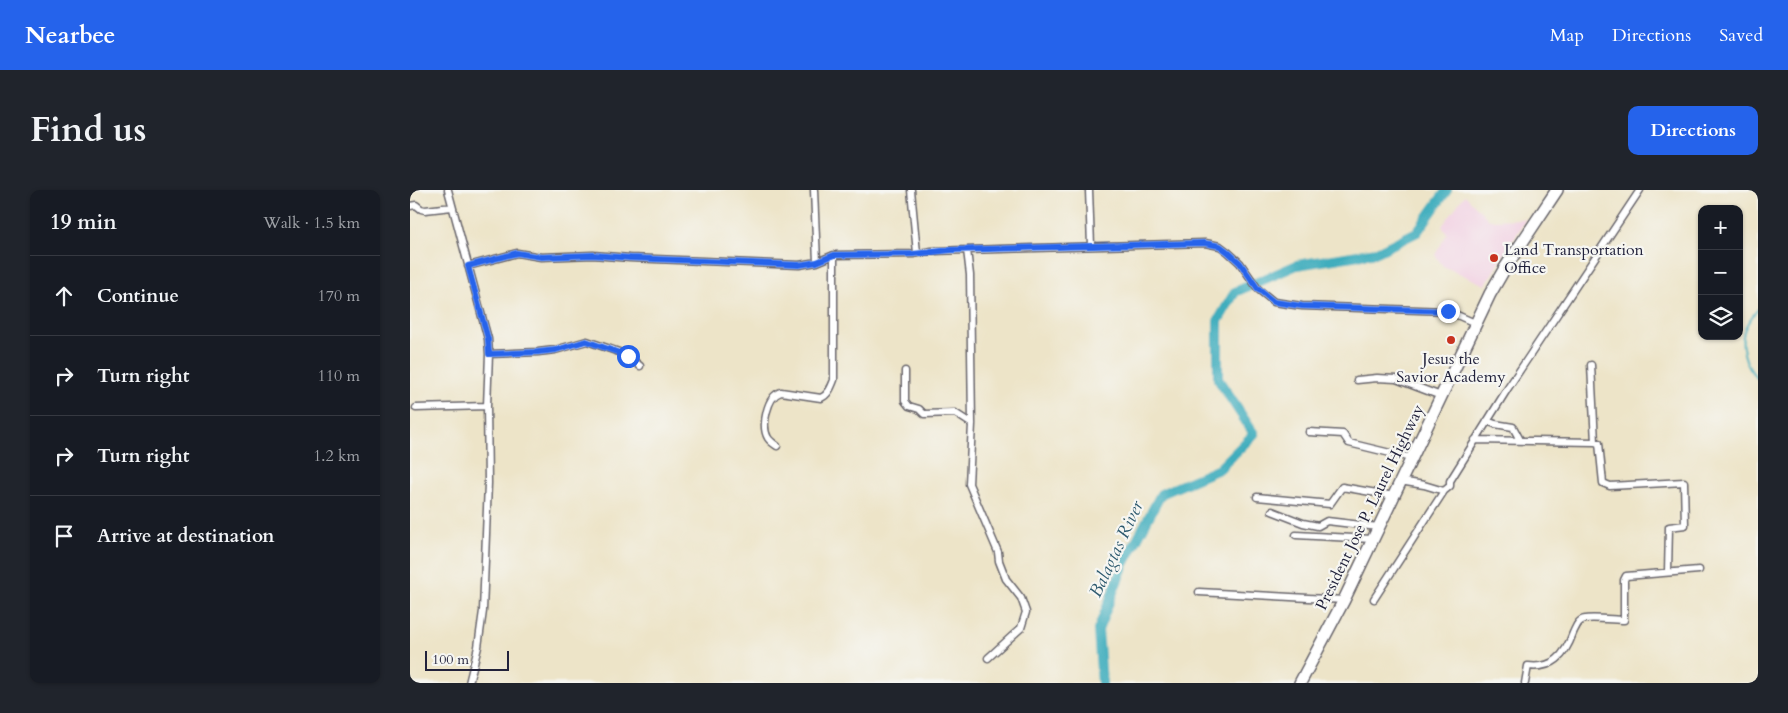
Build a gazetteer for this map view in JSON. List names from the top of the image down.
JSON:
{
  "streets": {
    "highway": ["President Jose P. Laurel Highway"]
  },
  "water": ["Balagtas River"],
  "places": ["Land Transportation Office", "Jesus the Savior Academy"],
  "scale_bar": "100 m",
  "page": {
    "header": "Nearbee",
    "nav": ["Map", "Directions", "Saved"],
    "title": "Find us",
    "buttons": "Directions",
    "heading": ["19 min", "Walk · 1.5 km"],
    "map_buttons": ["+", "−"],
    "list": [
      ["Continue", "170 m"],
      ["Turn right", "110 m"],
      ["Turn right", "1.2 km"],
      "Arrive at destination"
    ],
    "scale": "100 m"
  }
}
